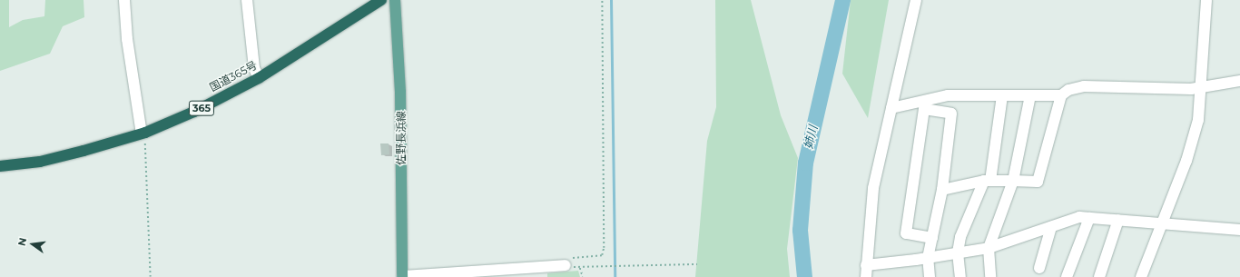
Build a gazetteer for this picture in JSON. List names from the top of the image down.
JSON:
{
  "streets": {
    "highway": ["国道365号", "365"],
    "main road": ["佐野長浜線"]
  },
  "water": ["姉川"],
  "north": "left"
}
